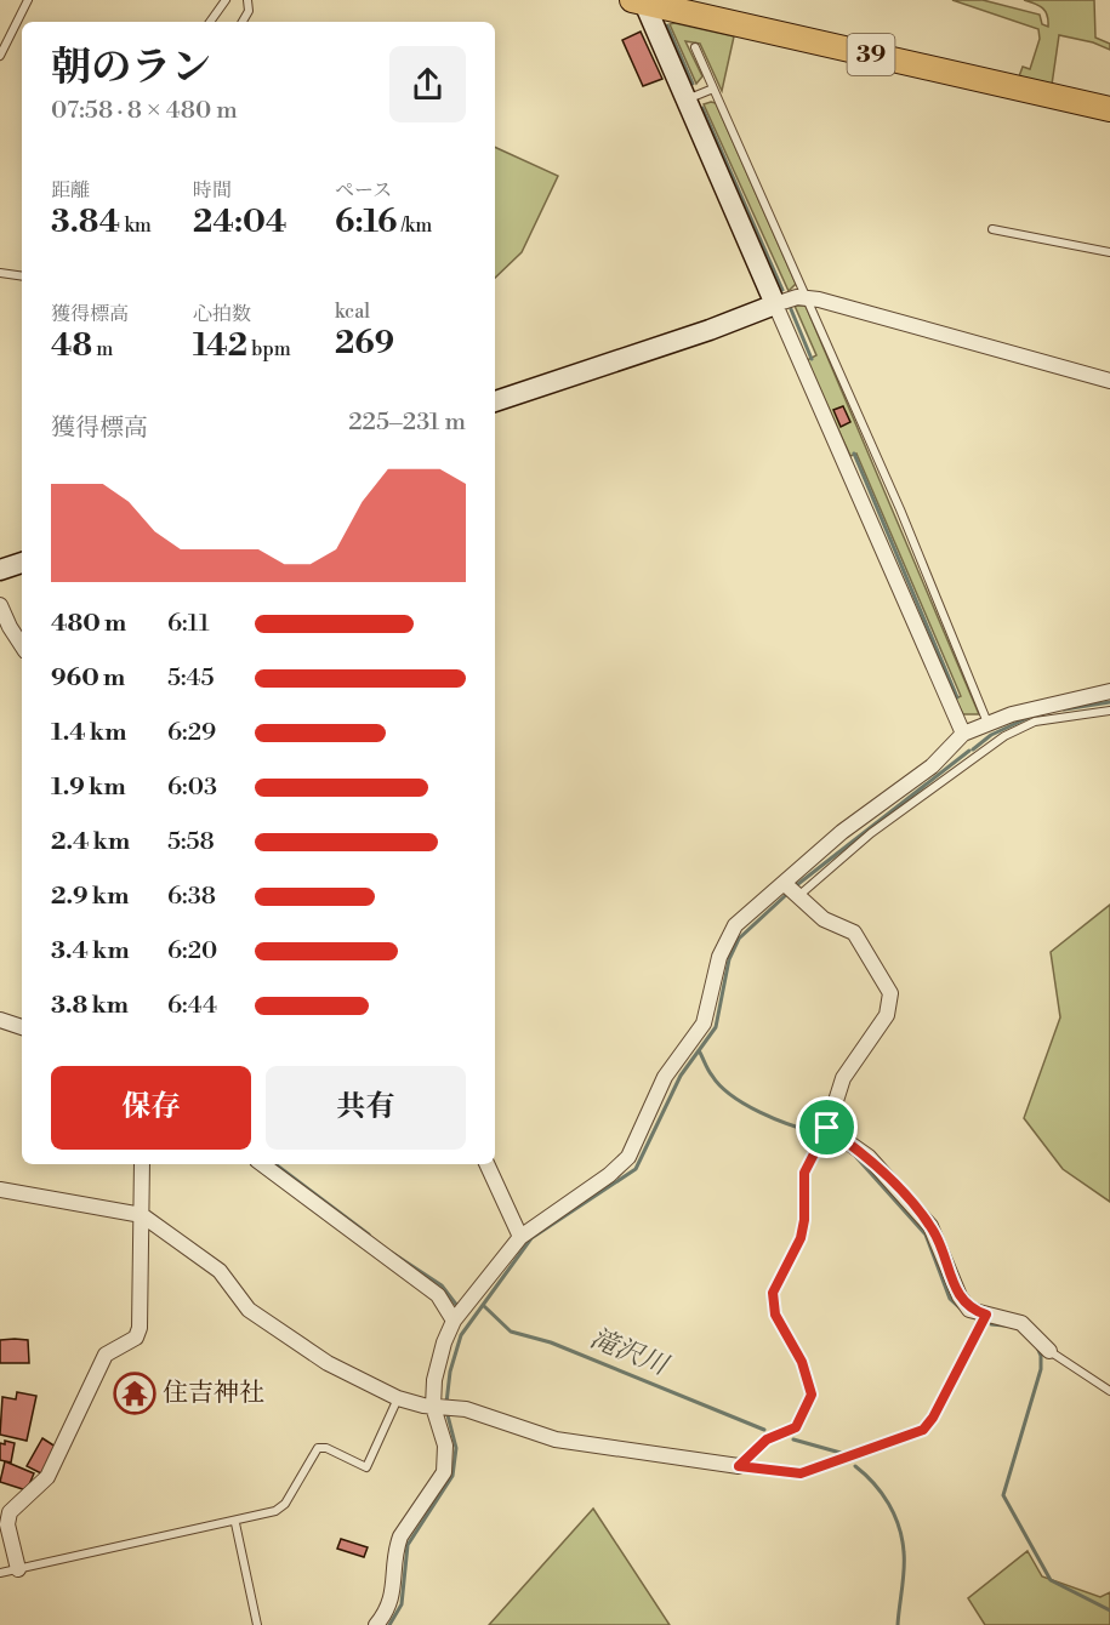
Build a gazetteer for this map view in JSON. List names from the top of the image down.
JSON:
{
  "streets": {
    "main road": ["39"]
  },
  "water": ["滝沢川"],
  "places": {
    "temple": ["住吉神社"]
  },
  "page": {
    "heading": ["朝のラン", "07:58 · 8 × 480 m"],
    "stats": [
      ["距離", "3.84 km"],
      ["時間", "24:04"],
      ["ペース", "6:16 /km"],
      ["獲得標高", "48 m"],
      ["心拍数", "142 bpm"],
      ["kcal", "269"]
    ],
    "chart": ["獲得標高", "225–231 m"],
    "list": [
      {
        "name": "480 m",
        "note": "6:11"
      },
      {
        "name": "960 m",
        "note": "5:45"
      },
      {
        "name": "1.4 km",
        "note": "6:29"
      },
      {
        "name": "1.9 km",
        "note": "6:03"
      },
      {
        "name": "2.4 km",
        "note": "5:58"
      },
      {
        "name": "2.9 km",
        "note": "6:38"
      },
      {
        "name": "3.4 km",
        "note": "6:20"
      },
      {
        "name": "3.8 km",
        "note": "6:44"
      }
    ],
    "buttons": ["保存", "共有"]
  }
}
